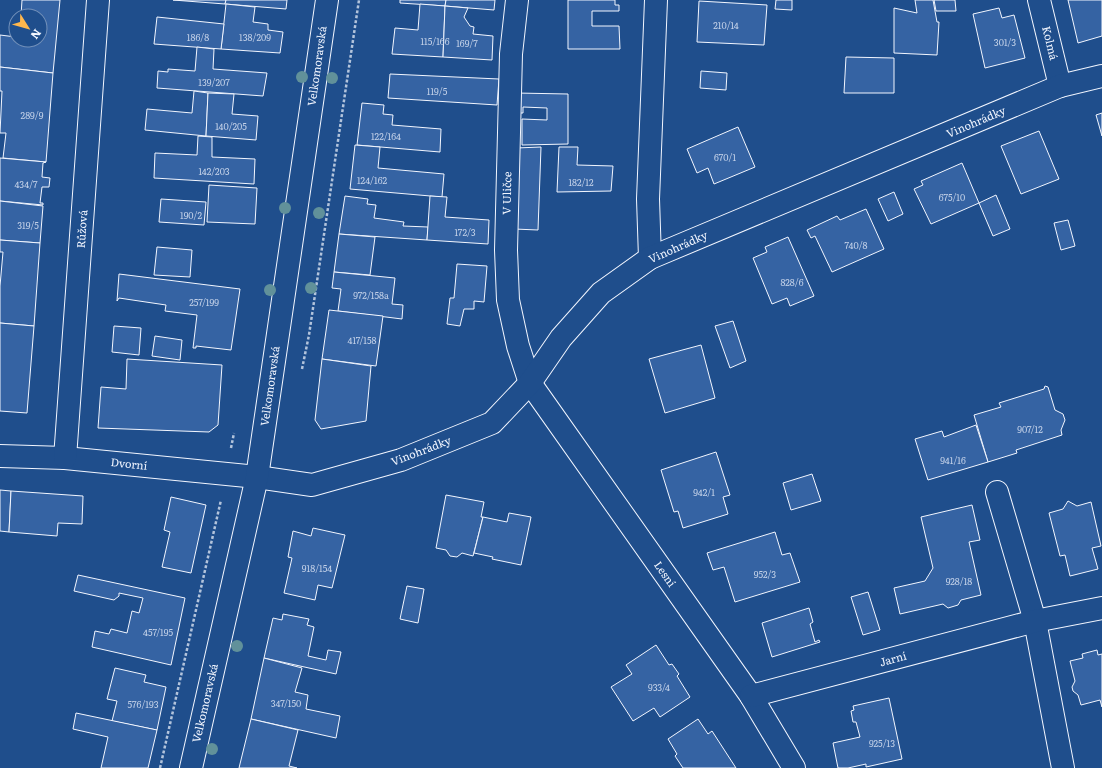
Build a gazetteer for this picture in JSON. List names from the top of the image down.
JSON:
{
  "streets": {
    "street": [
      "Kolmá",
      "Velkomoravská",
      "Vinohrádky",
      "V Uličce",
      "Růžová",
      "Dvorní",
      "Lesní",
      "Jarní"
    ]
  },
  "crossings": [
    ["Kolmá", "Vinohrádky"],
    ["Velkomoravská", "Vinohrádky"],
    ["Velkomoravská", "Dvorní"],
    ["Vinohrádky", "V Uličce"],
    ["Vinohrádky", "Dvorní"],
    ["Vinohrádky", "Lesní"],
    ["V Uličce", "Lesní"],
    ["Růžová", "Dvorní"],
    ["Lesní", "Jarní"]
  ],
  "house_numbers": [
    "210/14",
    "186/8",
    "138/209",
    "115/166",
    "301/3",
    "169/7",
    "139/207",
    "119/5",
    "289/9",
    "140/205",
    "122/164",
    "670/1",
    "142/203",
    "124/162",
    "182/12",
    "434/7",
    "675/10",
    "190/2",
    "319/5",
    "172/3",
    "740/8",
    "828/6",
    "972/158a",
    "257/199",
    "417/158",
    "907/12",
    "941/16",
    "942/1",
    "918/154",
    "952/3",
    "928/18",
    "457/195",
    "933/4",
    "347/150",
    "576/193",
    "925/13"
  ],
  "north": "bottom right"
}
